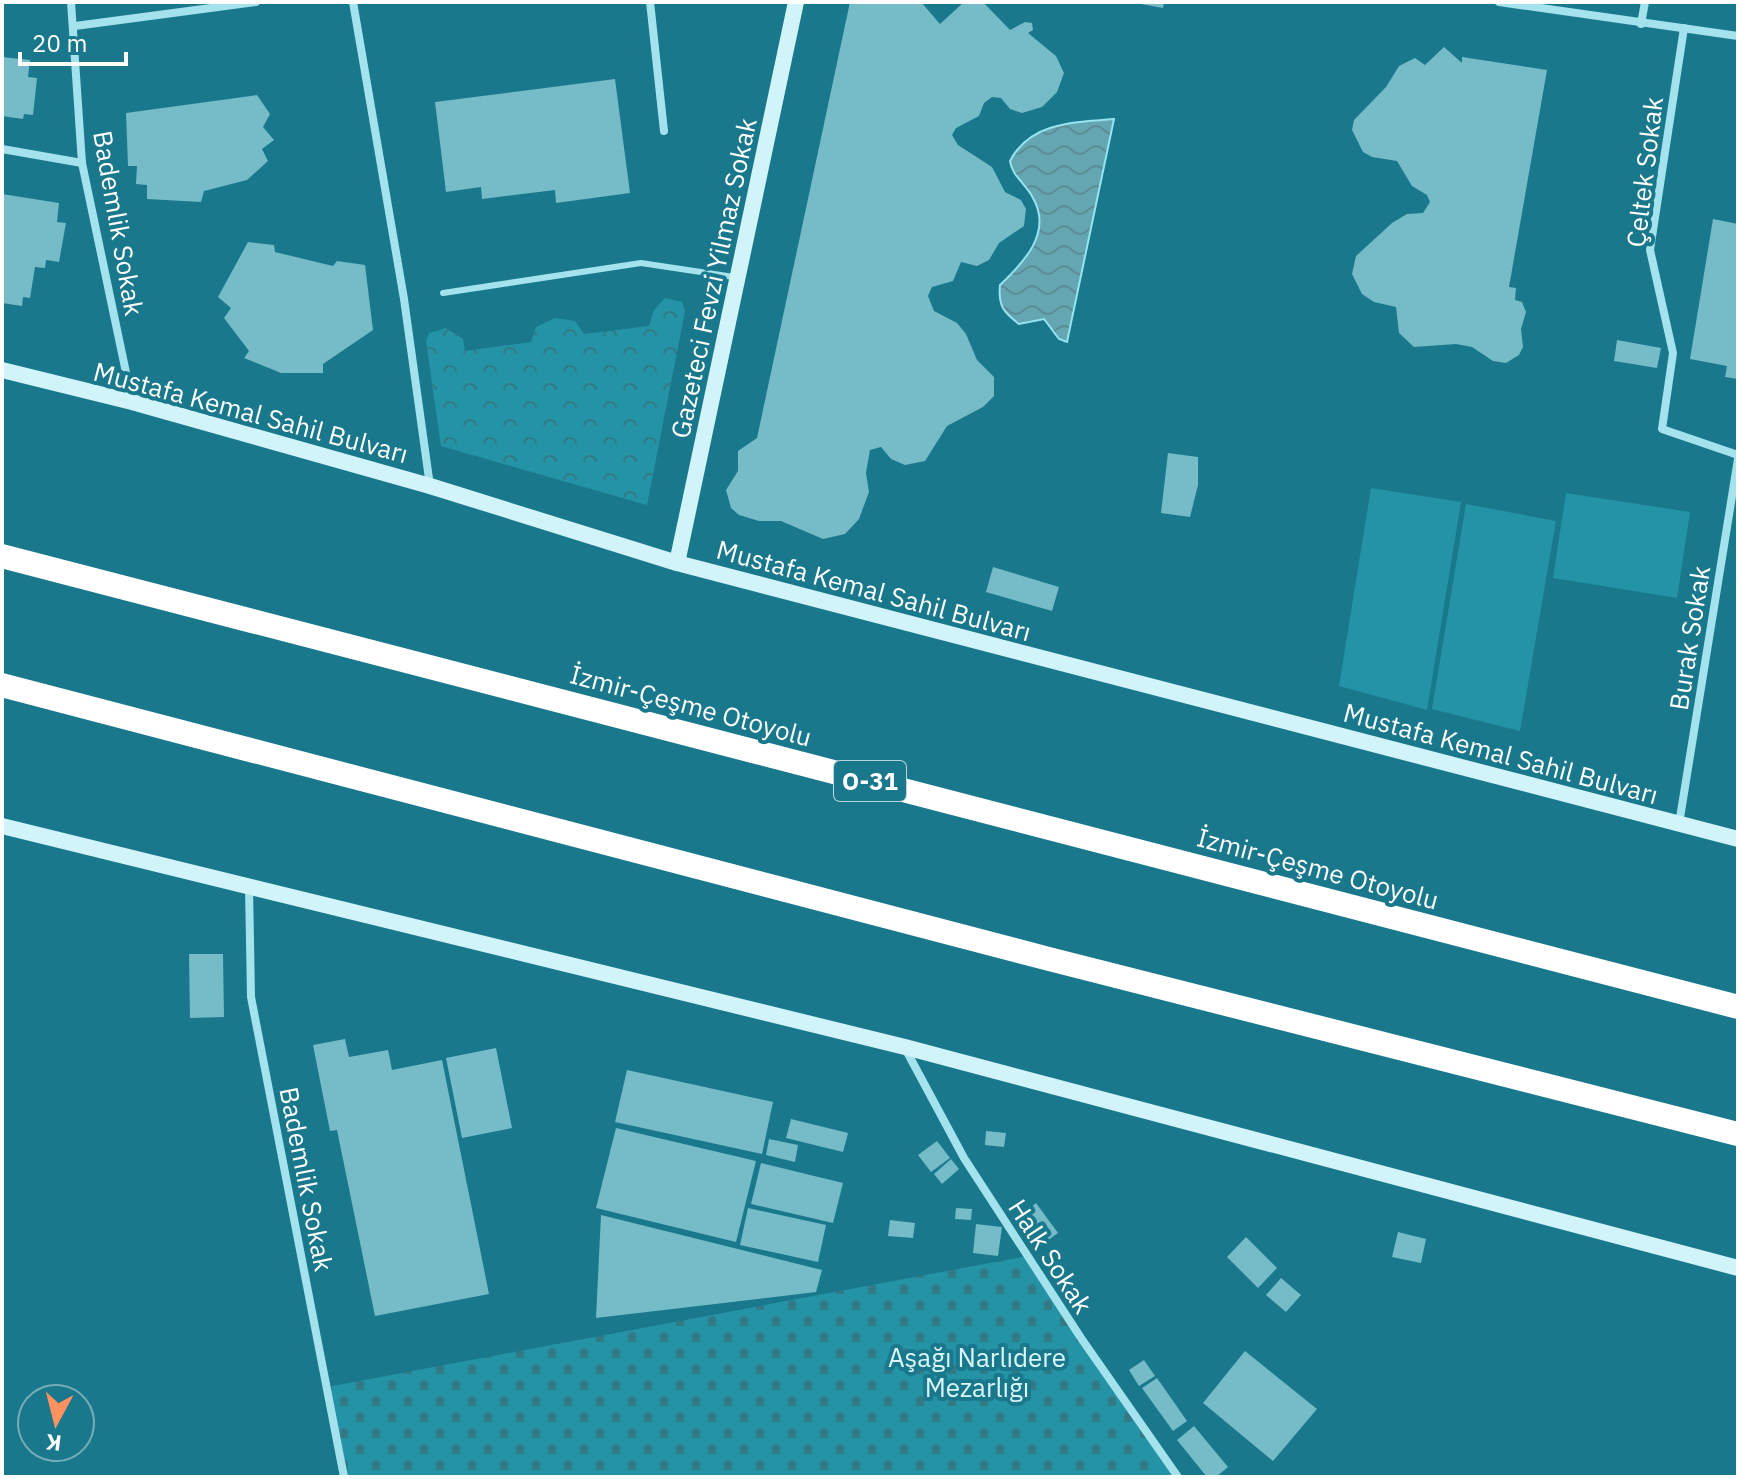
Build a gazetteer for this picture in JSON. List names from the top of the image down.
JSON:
{
  "streets": {
    "highway": ["İzmir-Çeşme Otoyolu", "O-31"],
    "street": [
      "Çeltek Sokak",
      "Bademlik Sokak",
      "Gazeteci Fevzi Yilmaz Sokak",
      "Mustafa Kemal Sahil Bulvarı",
      "Burak Sokak",
      "Halk Sokak"
    ]
  },
  "crossings": [
    ["Çeltek Sokak", "Burak Sokak"],
    ["Bademlik Sokak", "Mustafa Kemal Sahil Bulvarı"],
    ["Gazeteci Fevzi Yilmaz Sokak", "Mustafa Kemal Sahil Bulvarı"],
    ["Mustafa Kemal Sahil Bulvarı", "Burak Sokak"]
  ],
  "parks": ["Aşağı Narlıdere Mezarlığı"],
  "scale_bar": "20 m",
  "north": "bottom"
}
